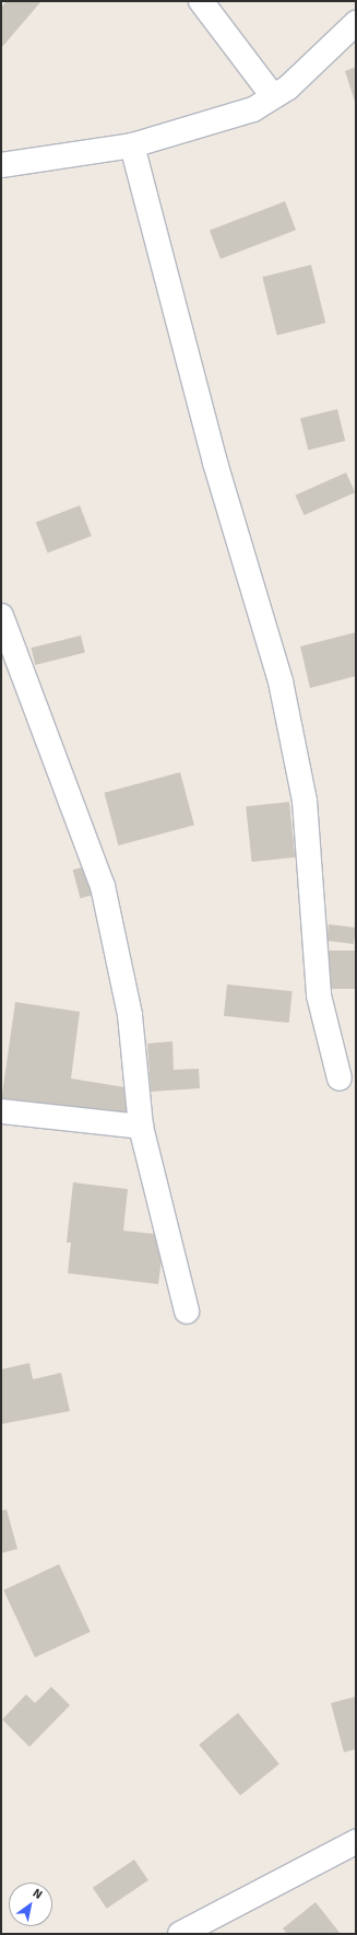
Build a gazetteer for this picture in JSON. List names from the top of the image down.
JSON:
{
  "north": "top right"
}
